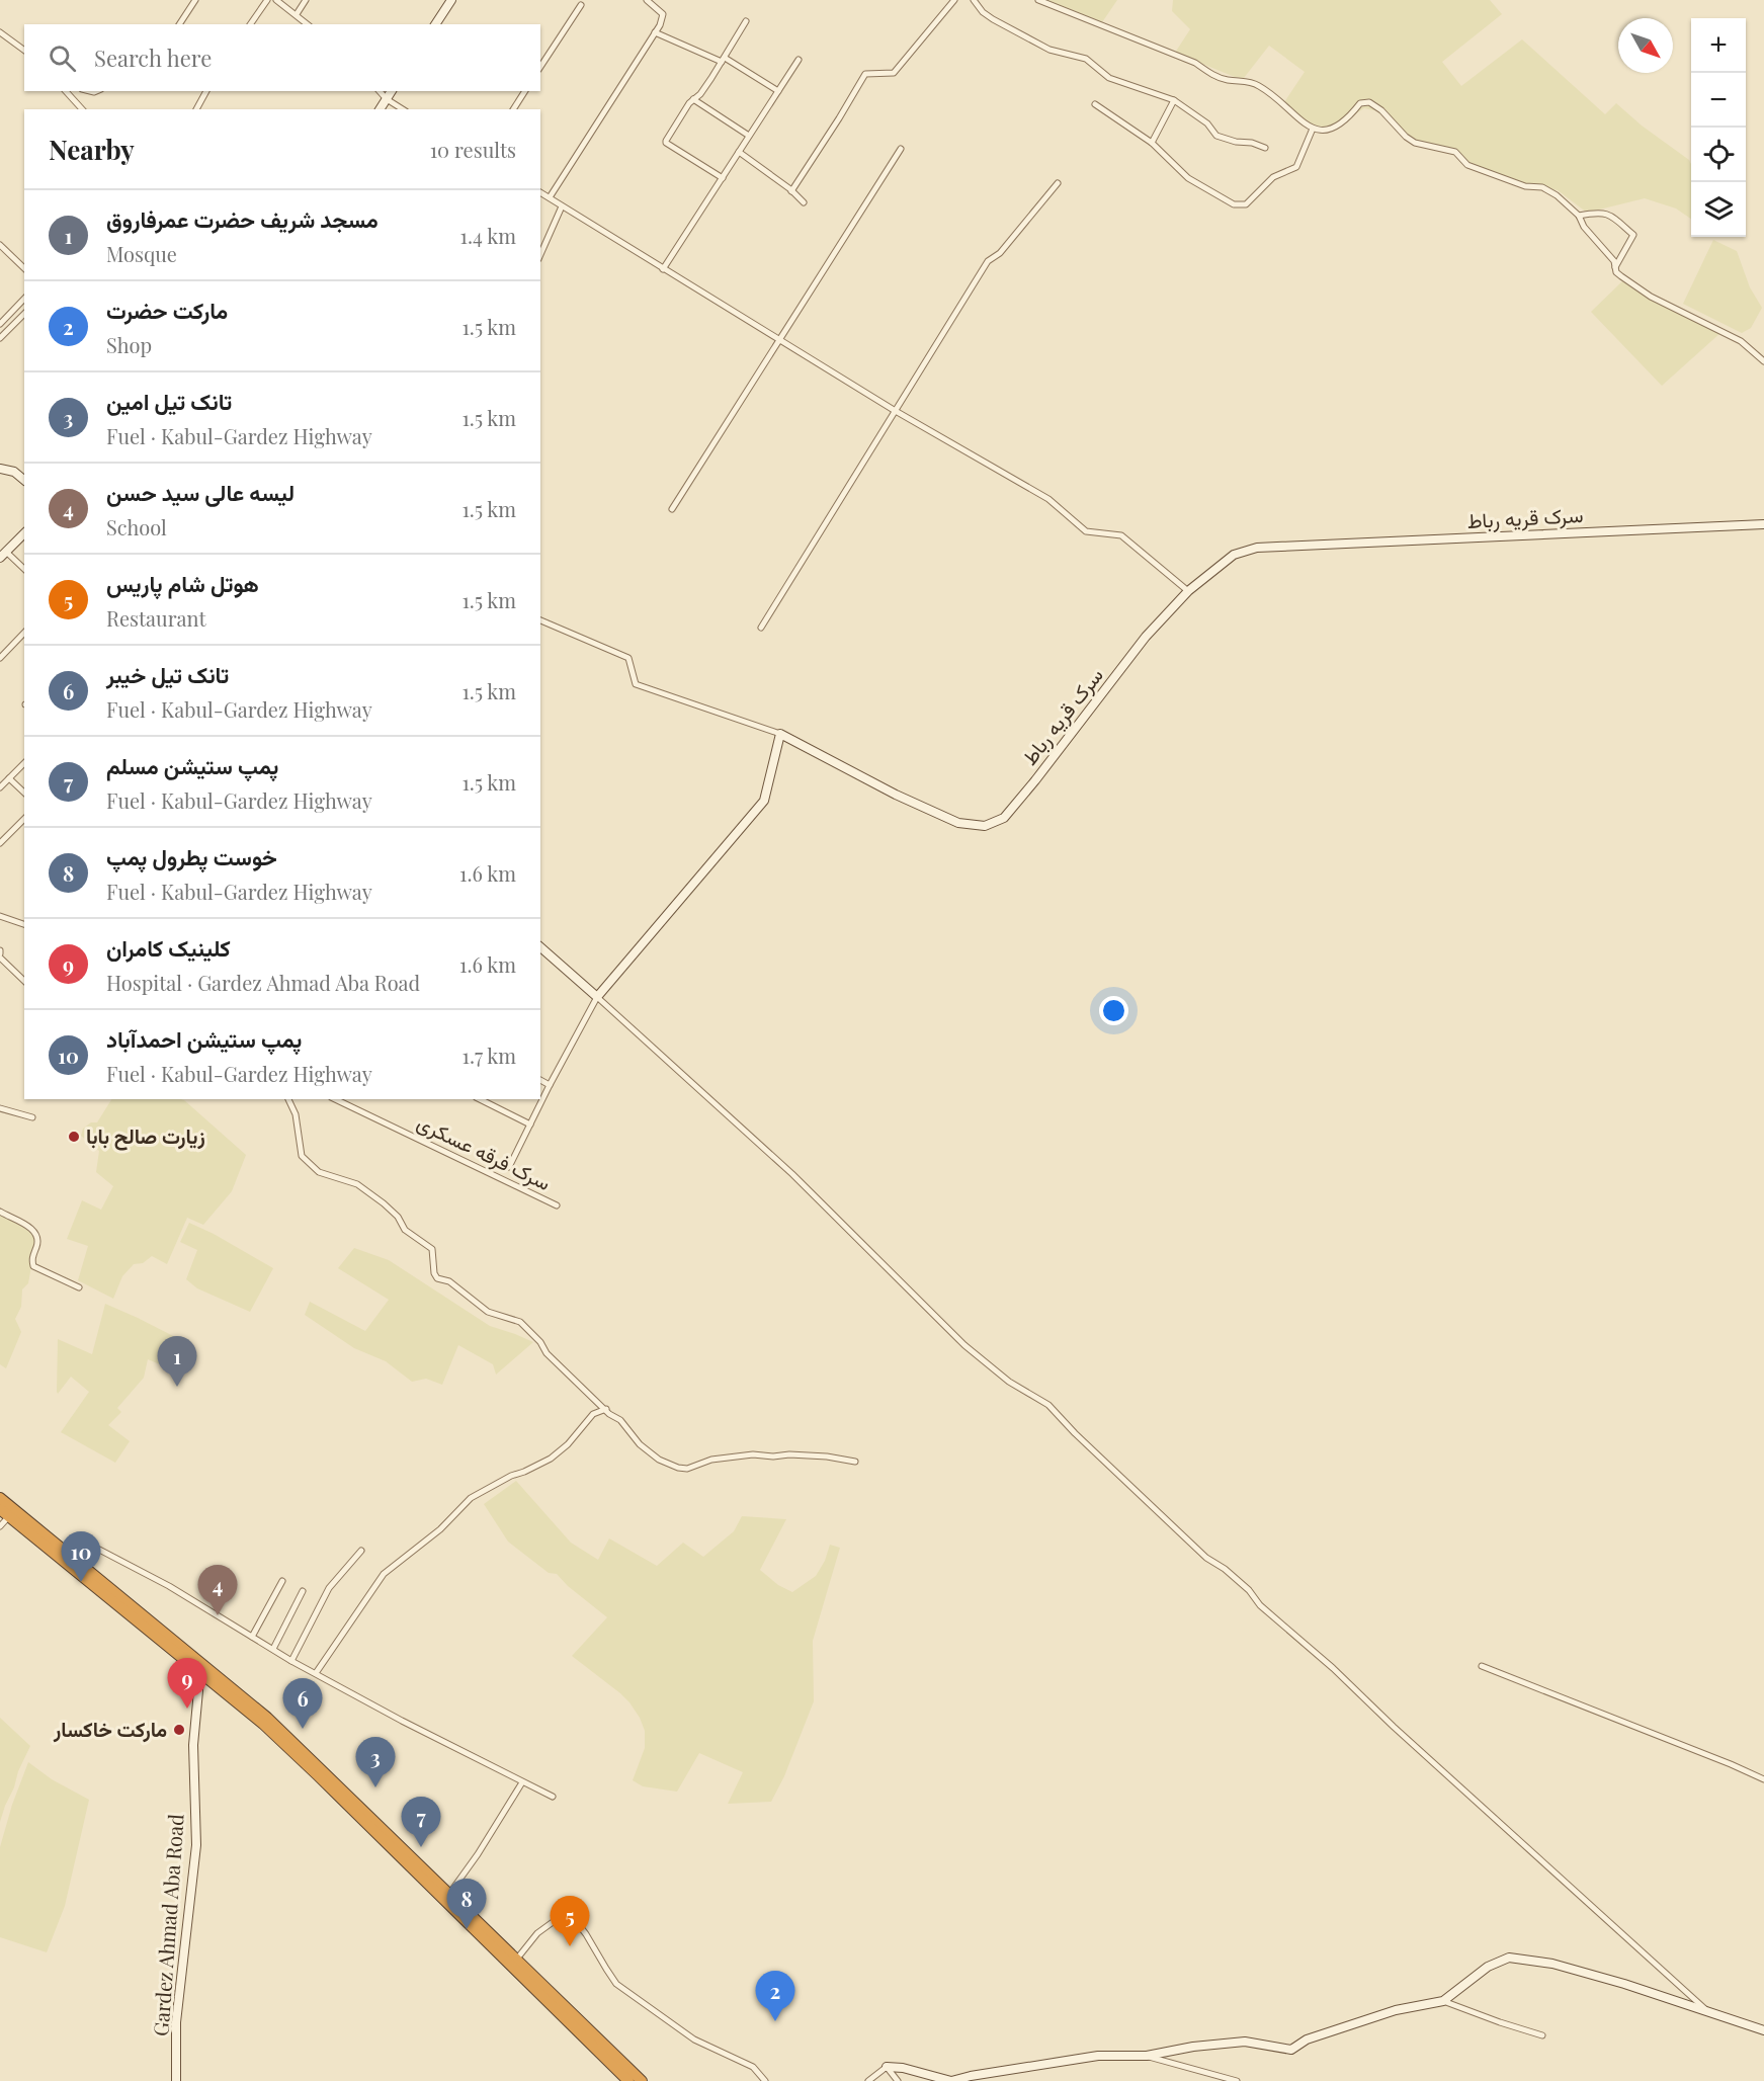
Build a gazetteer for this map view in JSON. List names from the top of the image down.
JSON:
{
  "streets": {
    "street": ["سرک قریه رباط", "سرک فرقه عسکری", "Gardez Ahmad Aba Road"]
  },
  "places": ["زیارت صالح بابا", "مارکت خاکسار"],
  "north": "bottom right",
  "page": {
    "map_buttons": ["+", "−"],
    "search": "Search here",
    "heading": ["Nearby", "10 results"],
    "list": [
      {
        "mark": "1",
        "name": "مسجد شریف حضرت عمرفاروق",
        "note": "Mosque",
        "value": "1.4 km"
      },
      {
        "mark": "2",
        "name": "مارکت حضرت",
        "note": "Shop",
        "value": "1.5 km"
      },
      {
        "mark": "3",
        "name": "تانک تیل امین",
        "note": "Fuel · Kabul-Gardez Highway",
        "value": "1.5 km"
      },
      {
        "mark": "4",
        "name": "لیسه عالی سید حسن",
        "note": "School",
        "value": "1.5 km"
      },
      {
        "mark": "5",
        "name": "هوتل شام پاریس",
        "note": "Restaurant",
        "value": "1.5 km"
      },
      {
        "mark": "6",
        "name": "تانک تیل خیبر",
        "note": "Fuel · Kabul-Gardez Highway",
        "value": "1.5 km"
      },
      {
        "mark": "7",
        "name": "پمپ ستیشن مسلم",
        "note": "Fuel · Kabul-Gardez Highway",
        "value": "1.5 km"
      },
      {
        "mark": "8",
        "name": "خوست پطرول پمپ",
        "note": "Fuel · Kabul-Gardez Highway",
        "value": "1.6 km"
      },
      {
        "mark": "9",
        "name": "کلینیک کامران",
        "note": "Hospital · Gardez Ahmad Aba Road",
        "value": "1.6 km"
      },
      {
        "mark": "10",
        "name": "پمپ ستیشن احمدآباد",
        "note": "Fuel · Kabul-Gardez Highway",
        "value": "1.7 km"
      }
    ],
    "pins": [
      "1",
      "10",
      "4",
      "9",
      "6",
      "3",
      "7",
      "8",
      "5",
      "2"
    ]
  }
}
